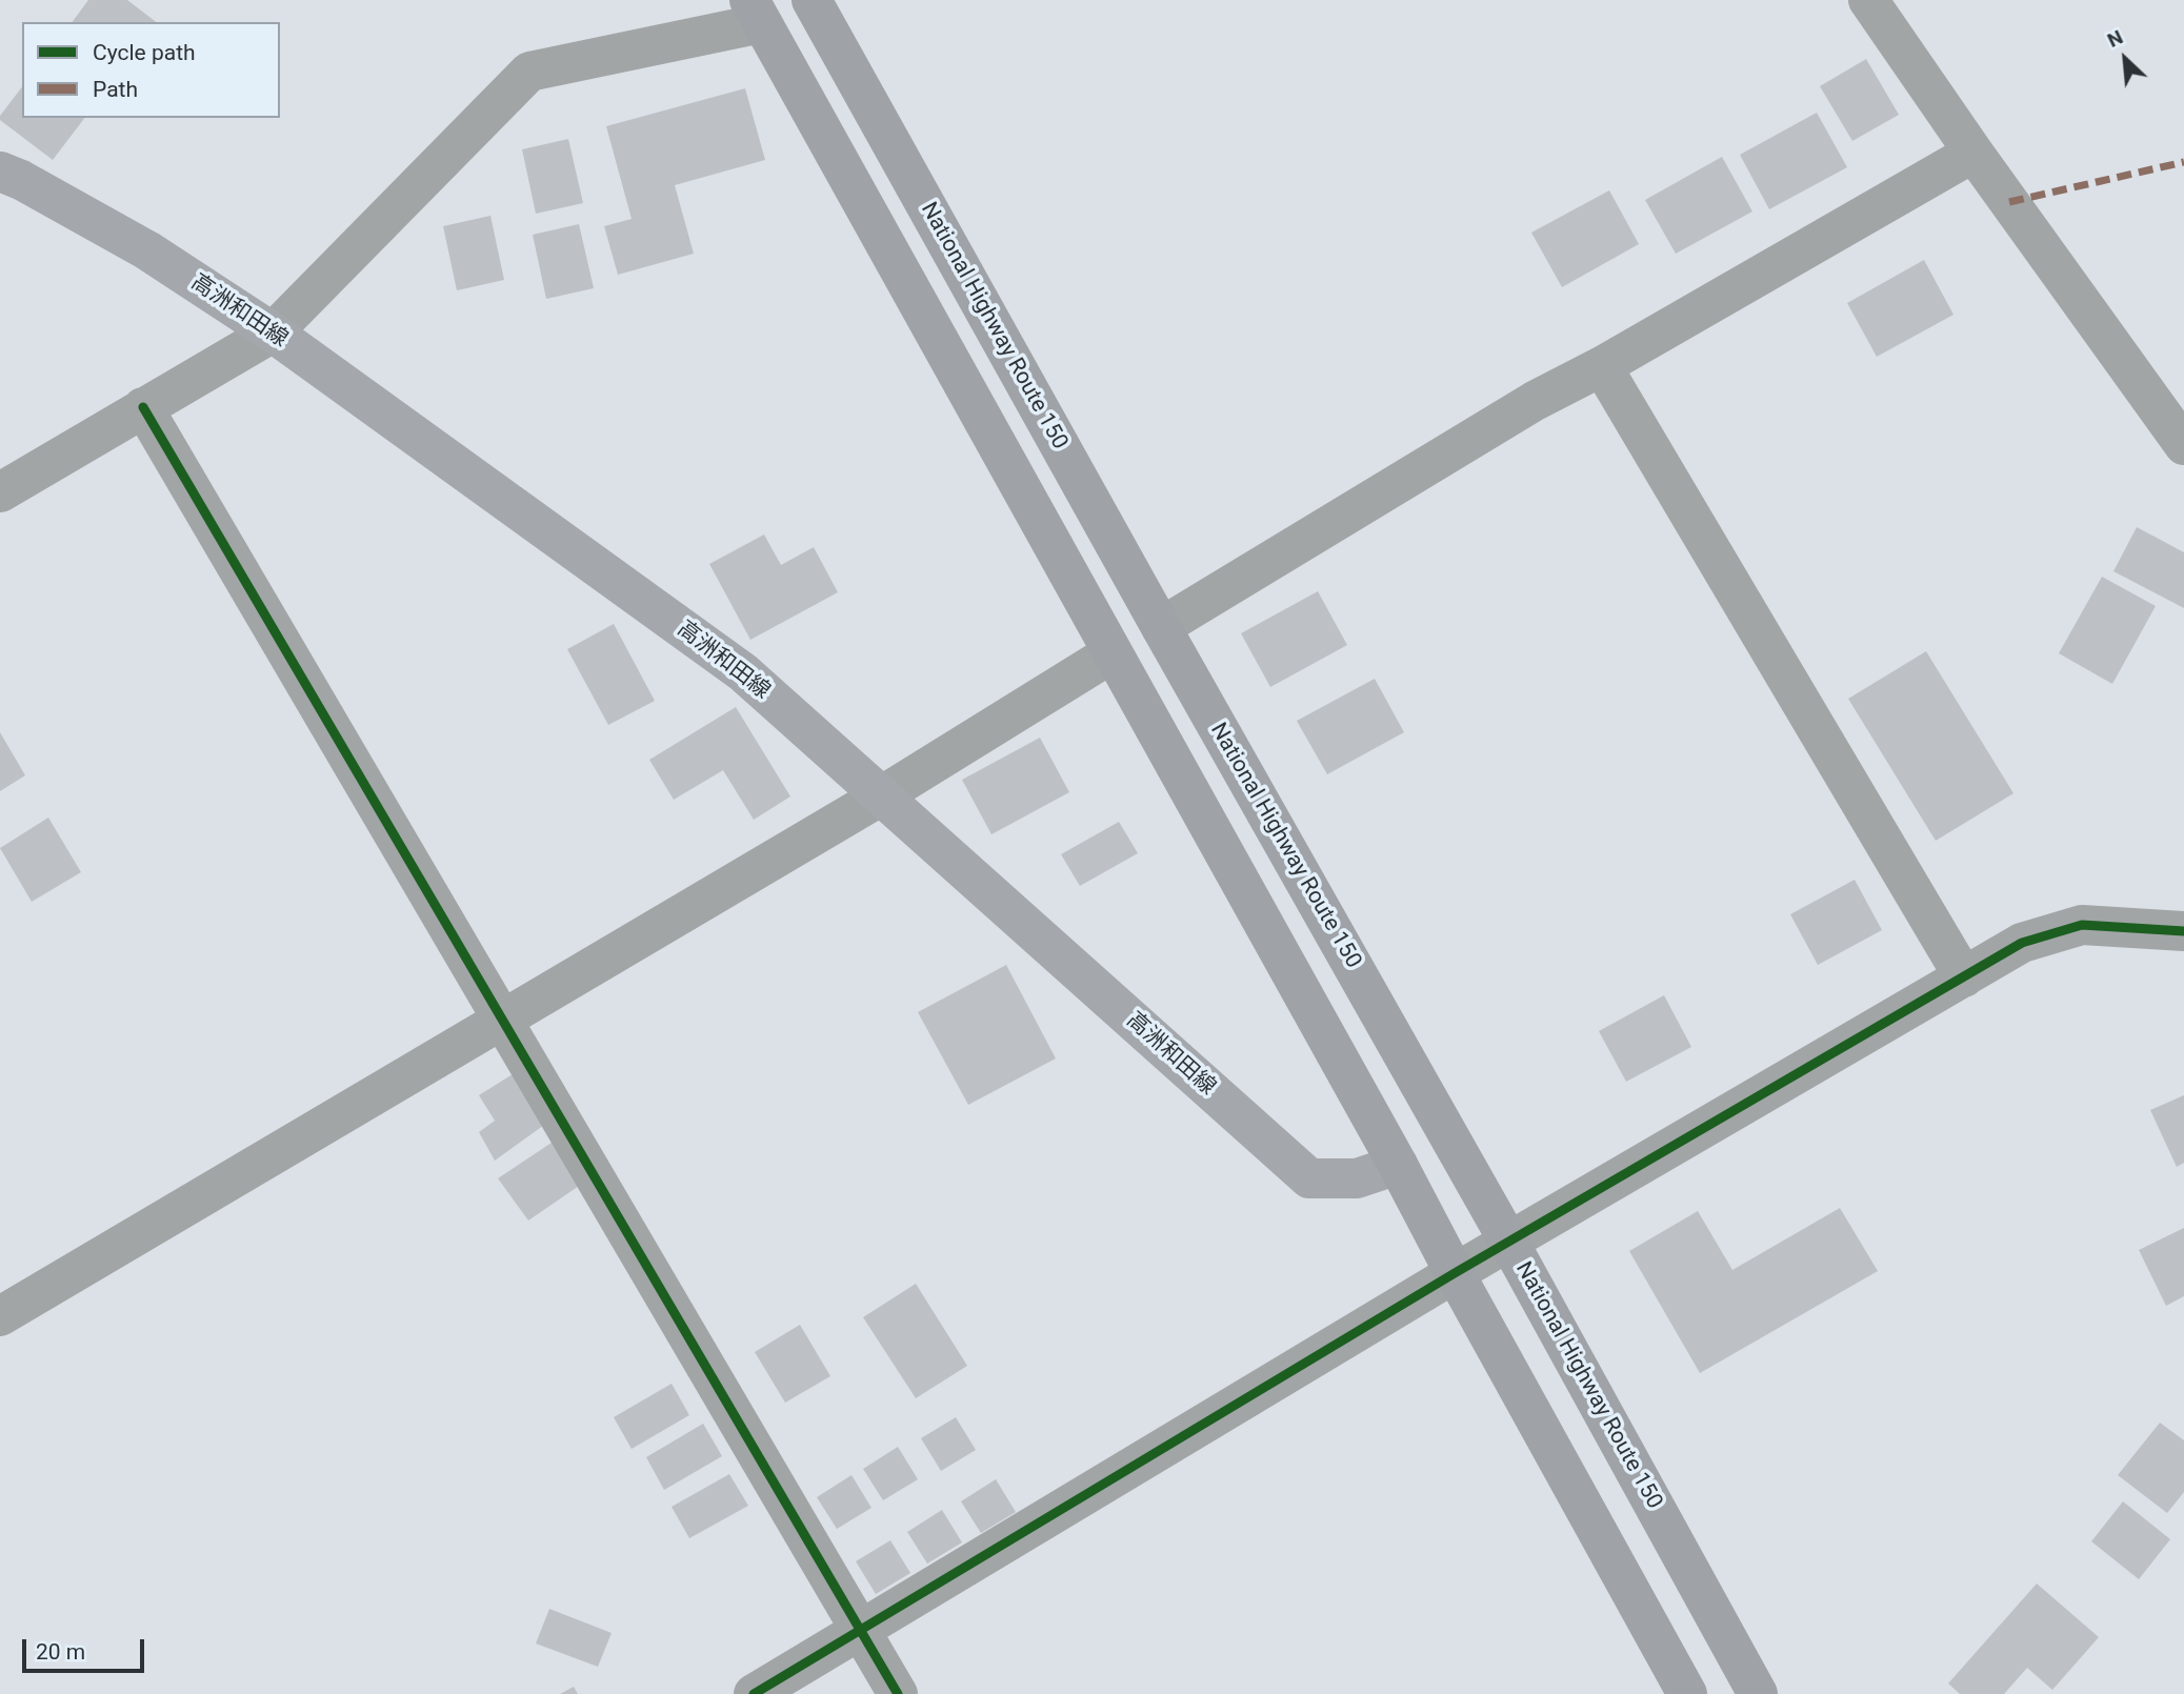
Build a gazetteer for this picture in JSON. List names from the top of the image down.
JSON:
{
  "streets": {
    "highway": ["National Highway Route 150"],
    "main road": ["高洲和田線"]
  },
  "legend": ["Cycle path", "Path"],
  "scale_bar": "20 m",
  "north": "top left"
}
